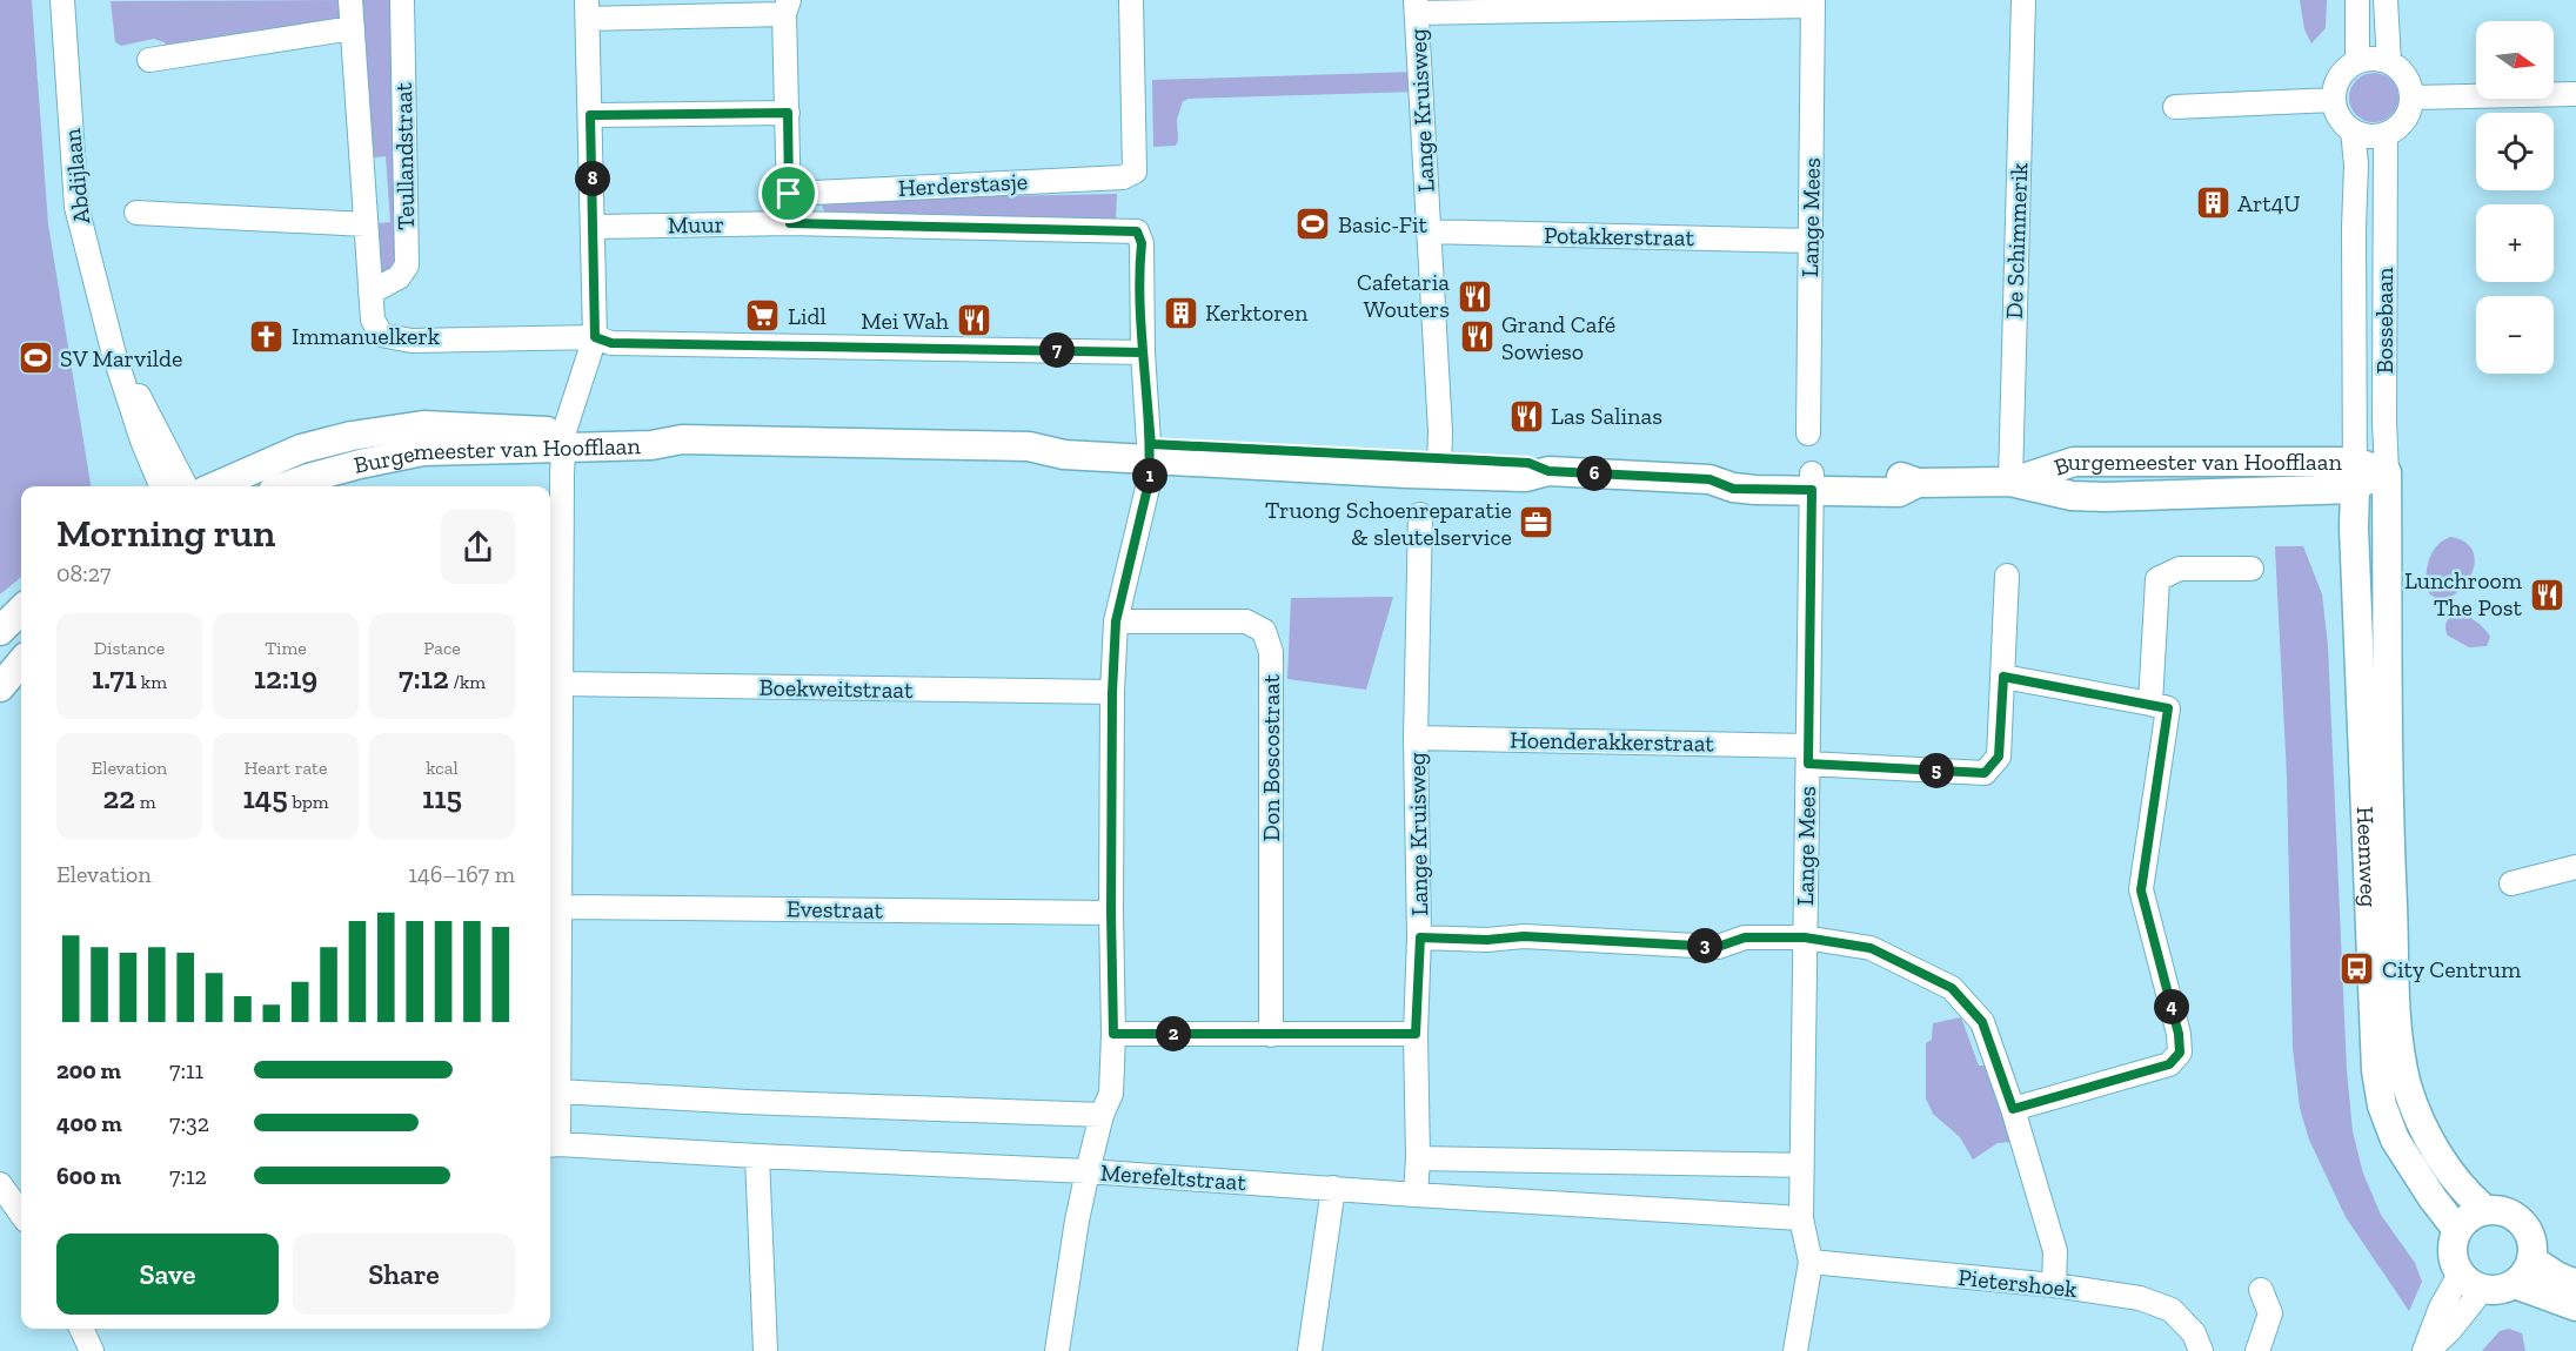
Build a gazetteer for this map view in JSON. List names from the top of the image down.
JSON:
{
  "streets": {
    "main road": ["Burgemeester van Hoofflaan", "Heemweg"],
    "street": [
      "Lange Kruisweg",
      "Teullandstraat",
      "Abdijlaan",
      "Herderstasje",
      "Lange Mees",
      "Muur",
      "Potakkerstraat",
      "De Schimmerik",
      "Bossebaan",
      "Boekweitstraat",
      "Hoenderakkerstraat",
      "Don Boscostraat",
      "Evestraat",
      "Merefeltstraat",
      "Pietershoek"
    ]
  },
  "crossings": [
    ["Lange Kruisweg", "Potakkerstraat"],
    ["Lange Kruisweg", "Burgemeester van Hoofflaan"],
    ["Lange Kruisweg", "Hoenderakkerstraat"],
    ["Lange Kruisweg", "Merefeltstraat"],
    ["Lange Mees", "Potakkerstraat"],
    ["Lange Mees", "Burgemeester van Hoofflaan"],
    ["Lange Mees", "Hoenderakkerstraat"],
    ["Lange Mees", "Merefeltstraat"],
    ["Lange Mees", "Pietershoek"],
    ["De Schimmerik", "Burgemeester van Hoofflaan"],
    ["Bossebaan", "Burgemeester van Hoofflaan"],
    ["Bossebaan", "Heemweg"],
    ["Burgemeester van Hoofflaan", "Heemweg"]
  ],
  "places": {
    "building": ["Art4U", "Kerktoren"],
    "sports": ["Basic-Fit", "SV Marvilde"],
    "restaurant": [
      "Cafetaria Wouters",
      "Mei Wah",
      "Grand Café Sowieso",
      "Las Salinas",
      "Lunchroom The Post"
    ],
    "supermarket": ["Lidl"],
    "church": ["Immanuelkerk"],
    "office": ["Truong Schoenreparatie & sleutelservice"],
    "bus stop": ["City Centrum"]
  },
  "north": "right",
  "page": {
    "map_buttons": ["+", "−"],
    "pins": [
      "8",
      "7",
      "6",
      "1",
      "5",
      "3",
      "4",
      "2"
    ],
    "heading": ["Morning run", "08:27"],
    "stats": [
      ["Distance", "1.71 km"],
      ["Time", "12:19"],
      ["Pace", "7:12 /km"],
      ["Elevation", "22 m"],
      ["Heart rate", "145 bpm"],
      ["kcal", "115"]
    ],
    "chart": ["Elevation", "146–167 m"],
    "list": [
      {
        "name": "200 m",
        "note": "7:11"
      },
      {
        "name": "400 m",
        "note": "7:32"
      },
      {
        "name": "600 m",
        "note": "7:12"
      }
    ],
    "buttons": ["Save", "Share"]
  }
}
